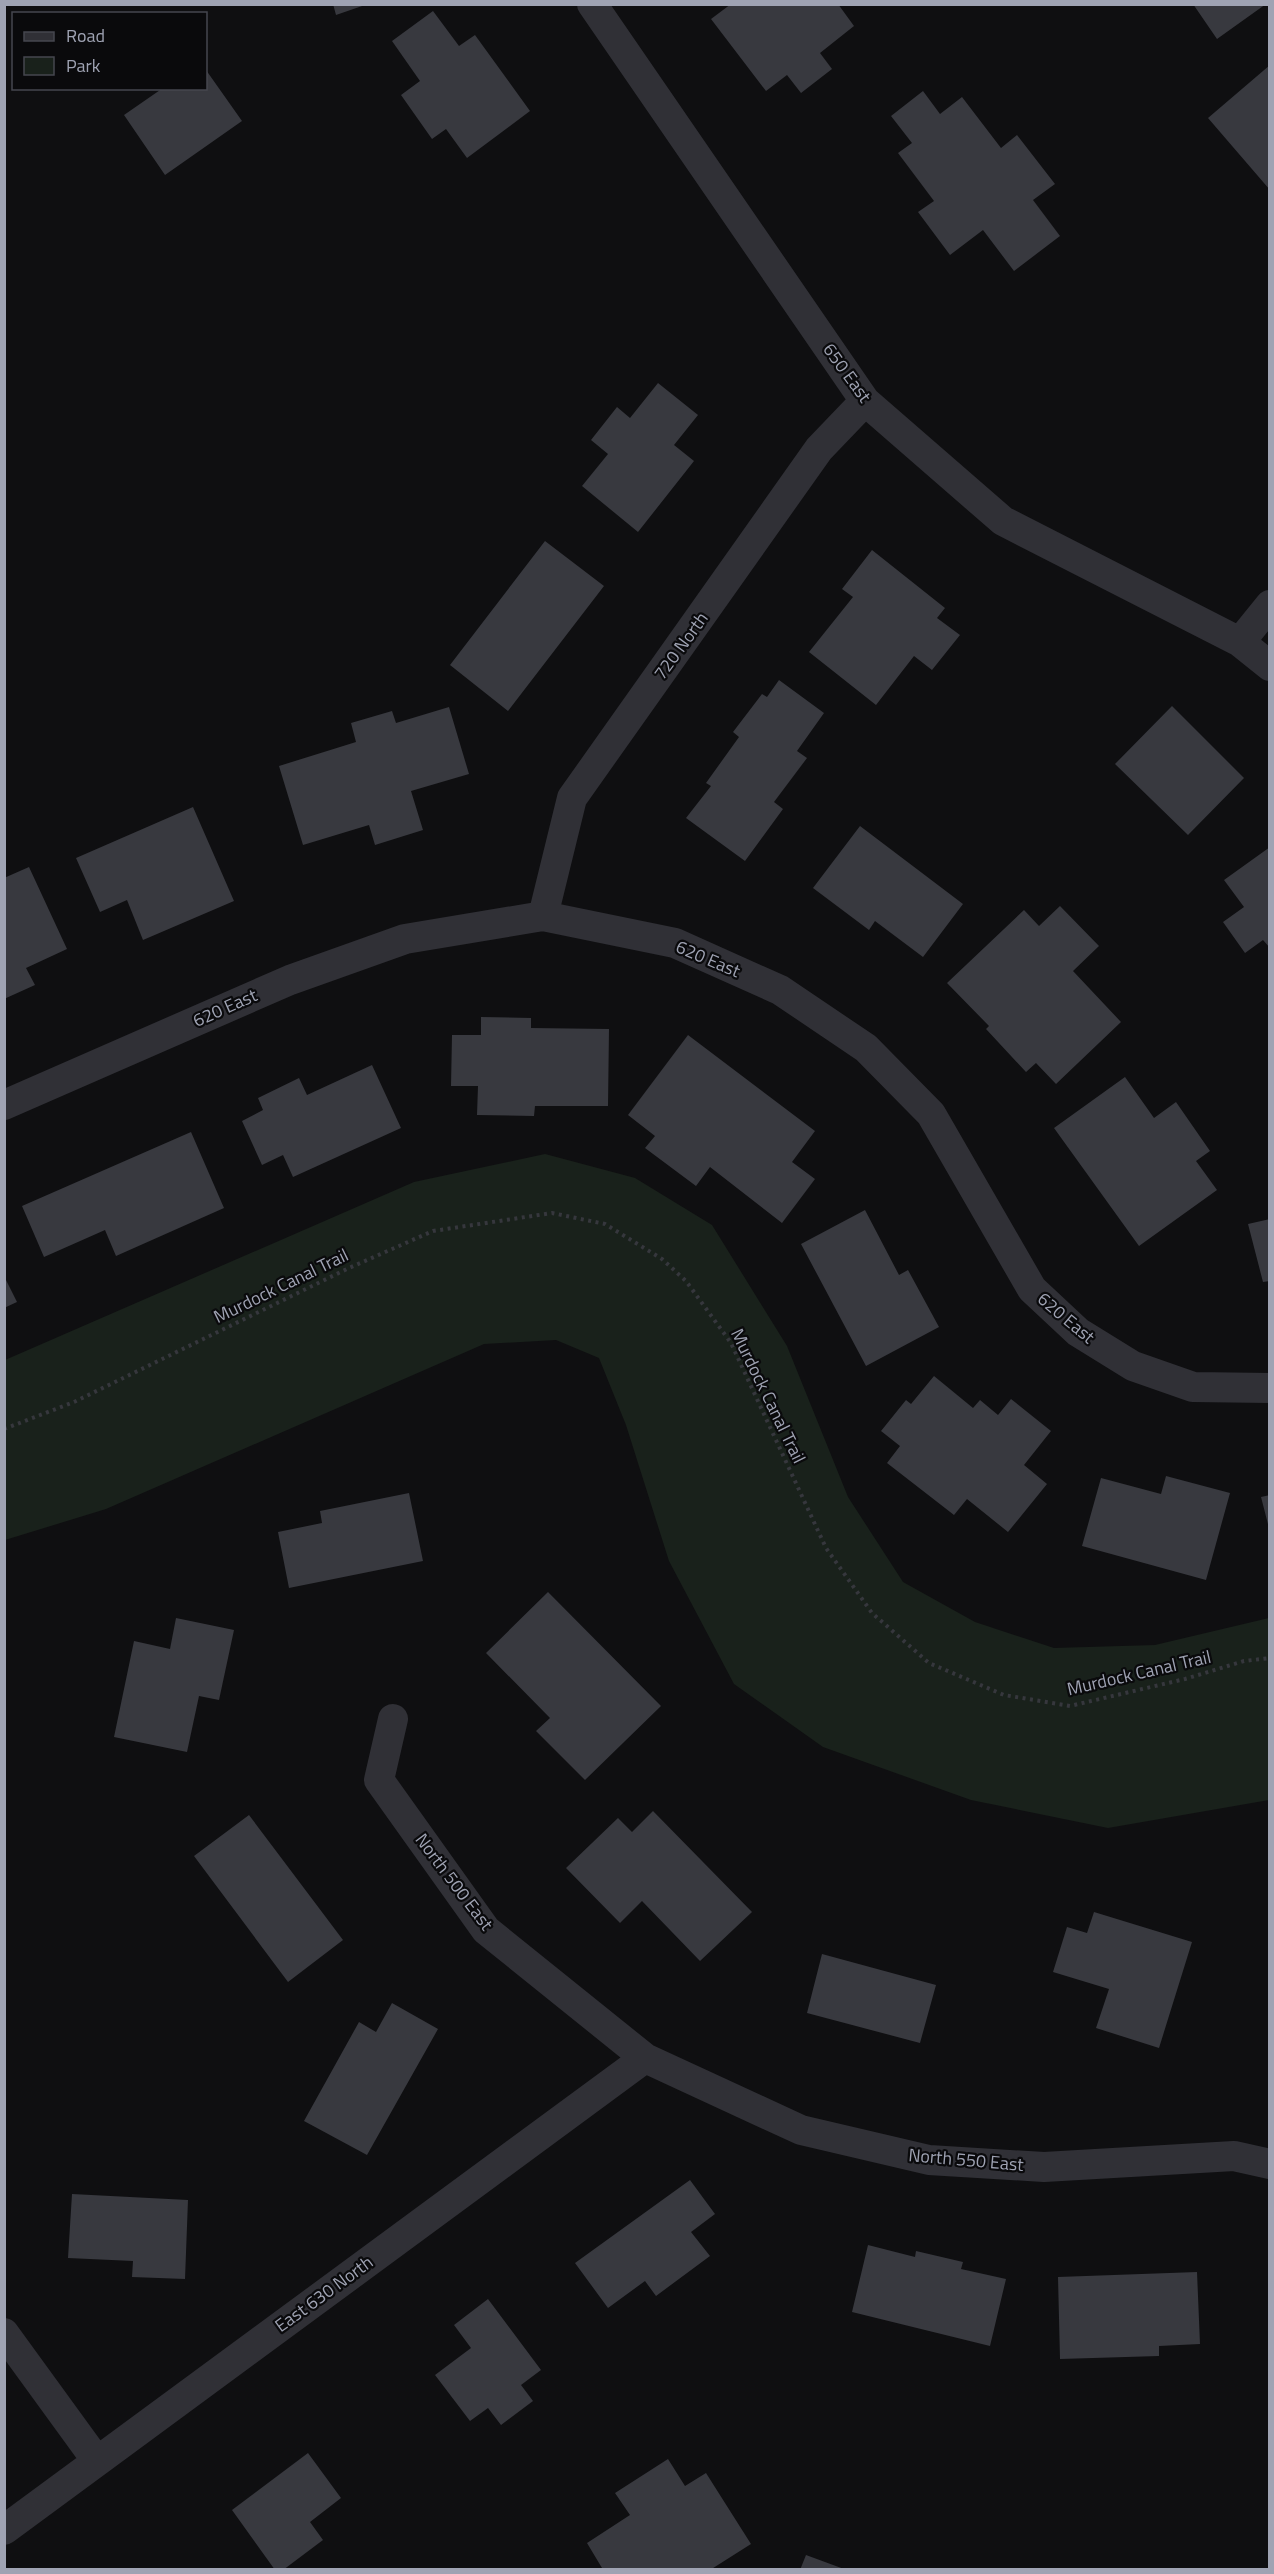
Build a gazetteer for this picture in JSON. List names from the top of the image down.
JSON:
{
  "streets": {
    "street": [
      "650 East",
      "720 North",
      "620 East",
      "North 500 East",
      "North 550 East",
      "East 630 North"
    ],
    "path": ["Murdock Canal Trail"]
  },
  "crossings": [
    ["650 East", "720 North"],
    ["720 North", "620 East"],
    ["North 500 East", "North 550 East"],
    ["North 500 East", "East 630 North"],
    ["North 550 East", "East 630 North"]
  ],
  "legend": ["Road", "Park"]
}
